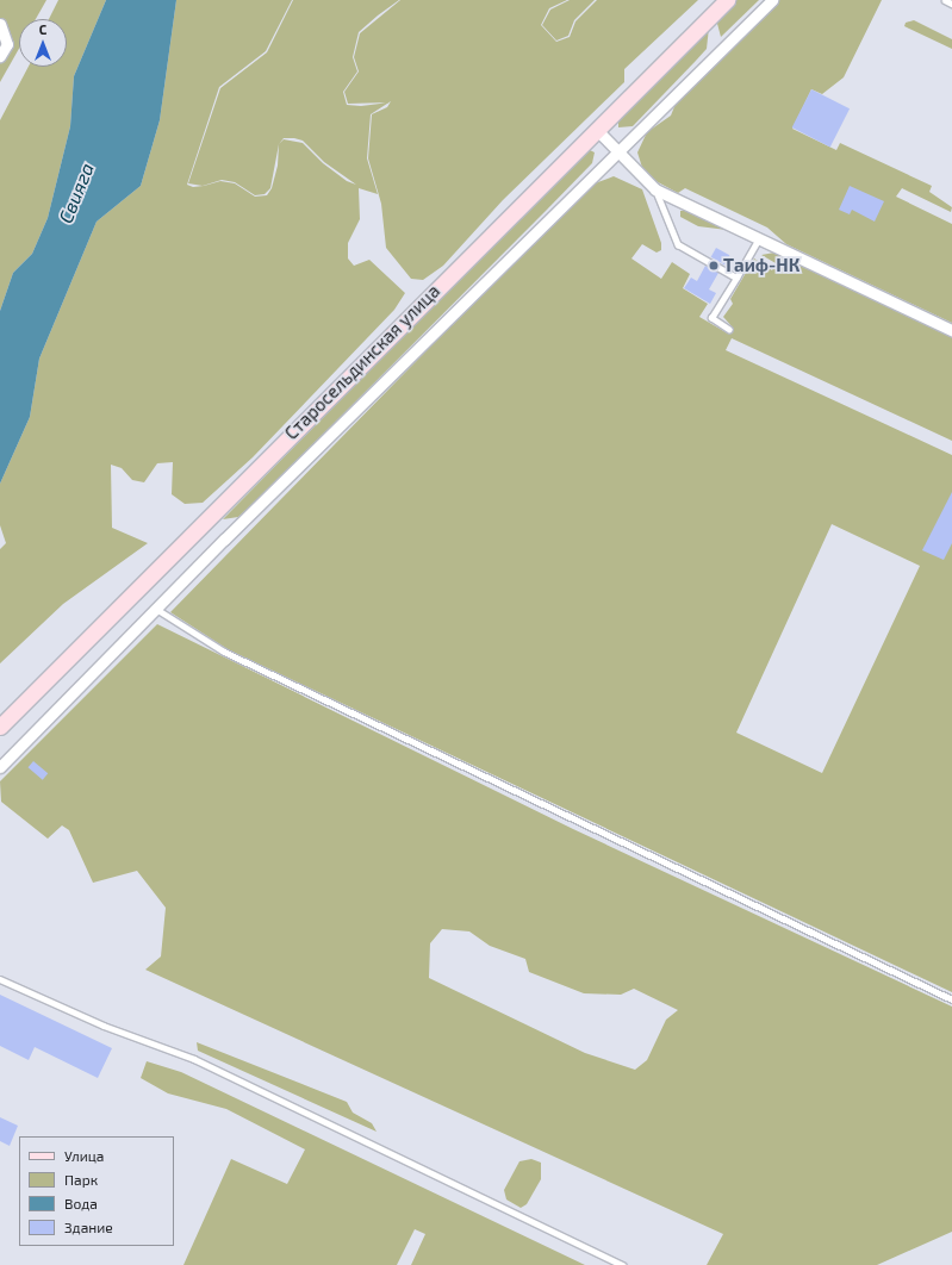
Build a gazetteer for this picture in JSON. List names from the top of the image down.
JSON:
{
  "streets": {
    "main road": ["Старосельдинская улица"]
  },
  "water": ["Свияга"],
  "places": ["Таиф-НК"],
  "legend": [
    "Улица",
    "Парк",
    "Вода",
    "Здание"
  ],
  "north": "top"
}
